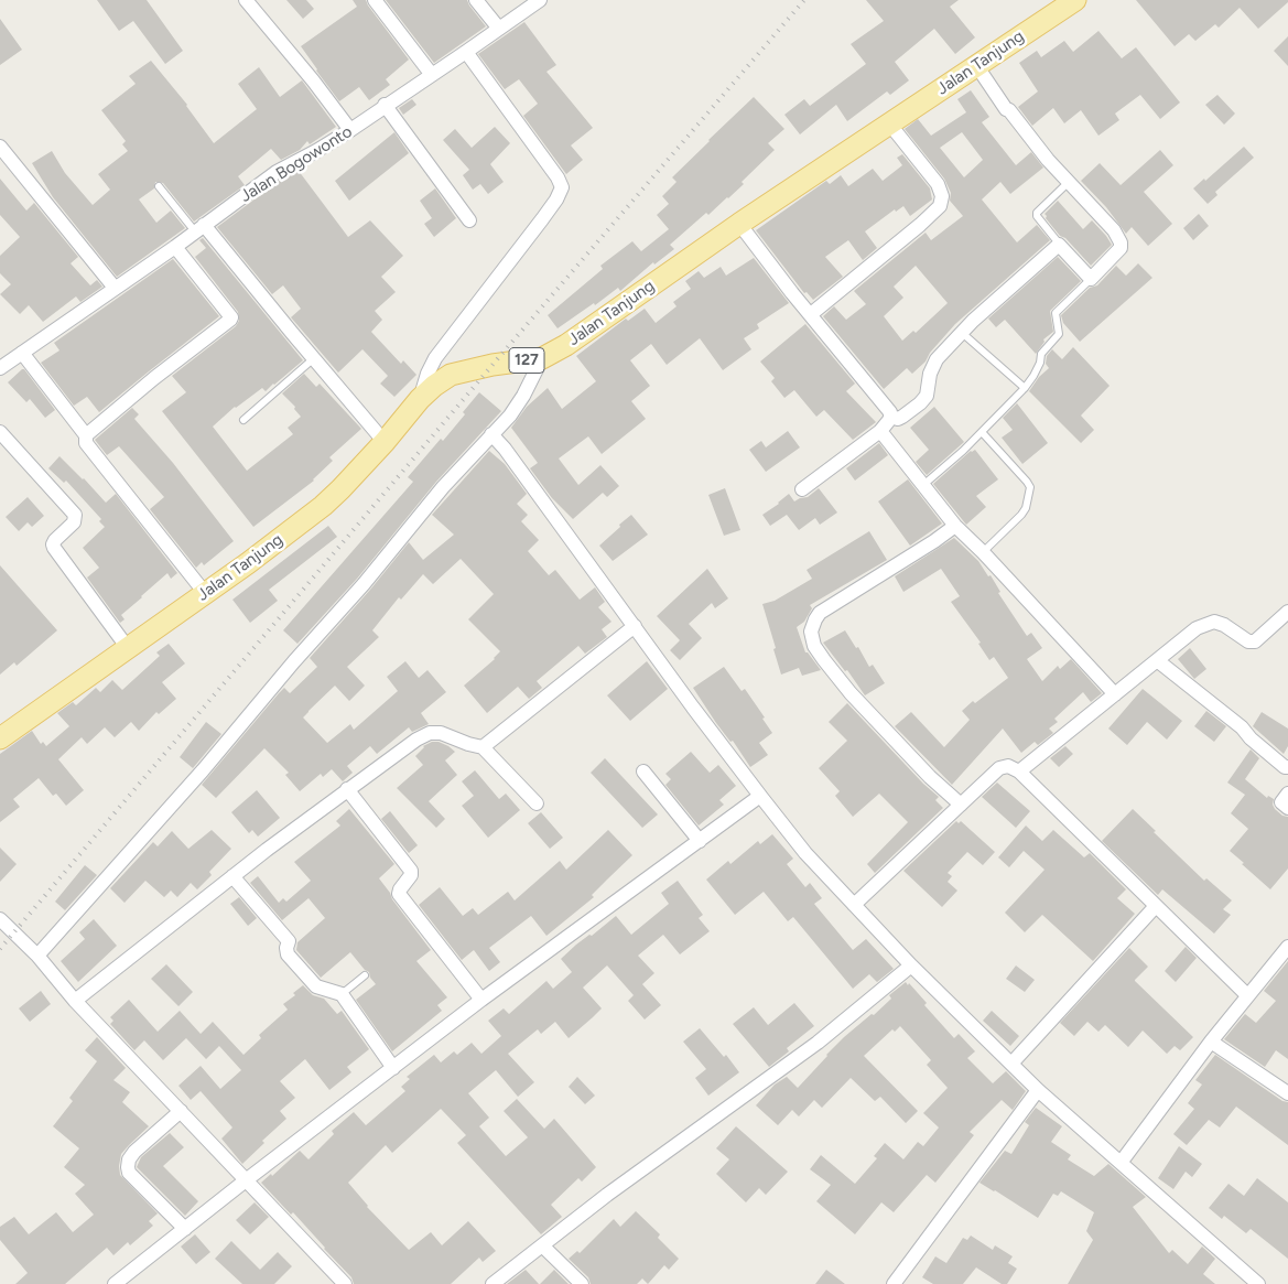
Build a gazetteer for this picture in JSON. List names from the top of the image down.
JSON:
{
  "streets": {
    "main road": ["Jalan Tanjung", "127"],
    "street": ["Jalan Bogowonto"]
  }
}
